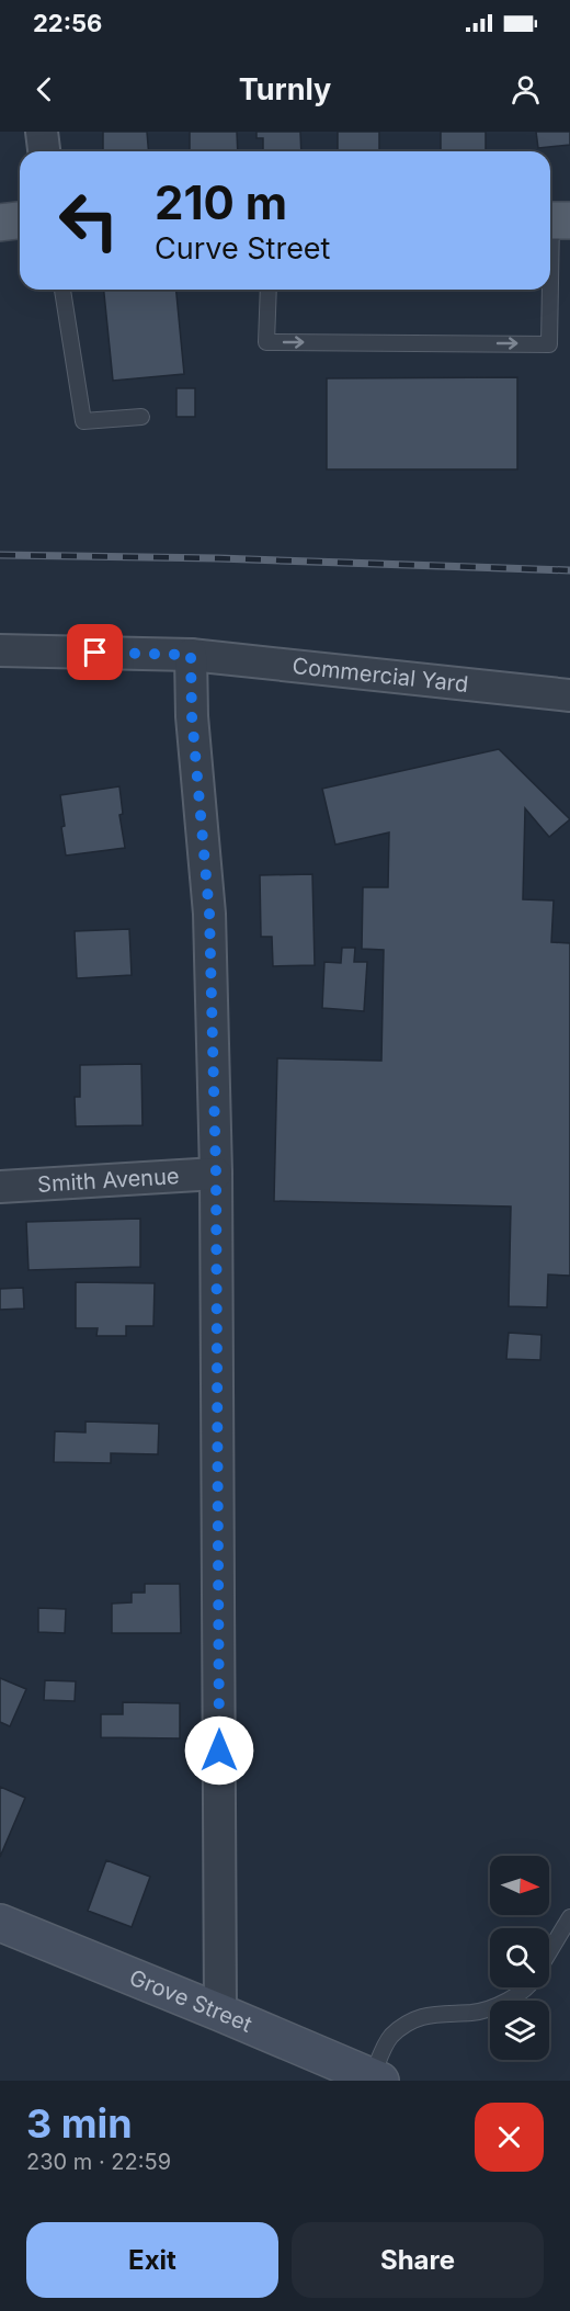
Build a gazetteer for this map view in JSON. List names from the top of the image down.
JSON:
{
  "streets": {
    "main road": ["Grove Street"],
    "street": ["Commercial Yard", "Smith Avenue"]
  },
  "north": "right",
  "page": {
    "status": "22:56",
    "header": "Turnly",
    "turn": ["210 m", "Curve Street"],
    "heading": ["3 min", "230 m · 22:59"],
    "buttons": ["Exit", "Share"]
  }
}
